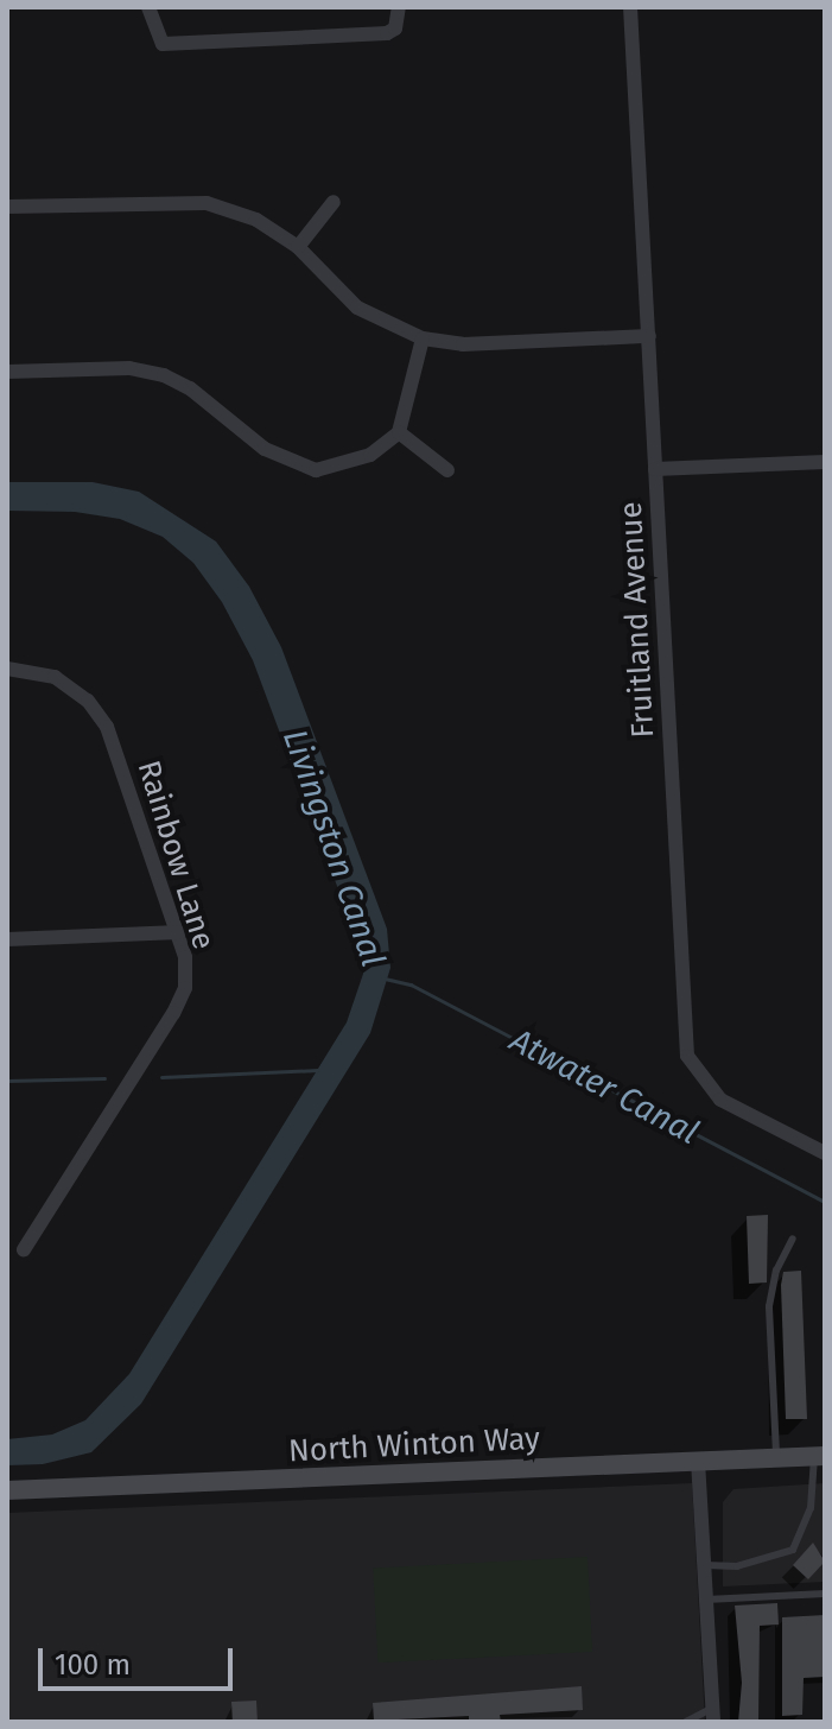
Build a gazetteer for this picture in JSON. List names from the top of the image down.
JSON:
{
  "streets": {
    "main road": ["North Winton Way"],
    "street": ["Fruitland Avenue", "Rainbow Lane"]
  },
  "water": ["Livingston Canal", "Atwater Canal"],
  "scale_bar": "100 m"
}
